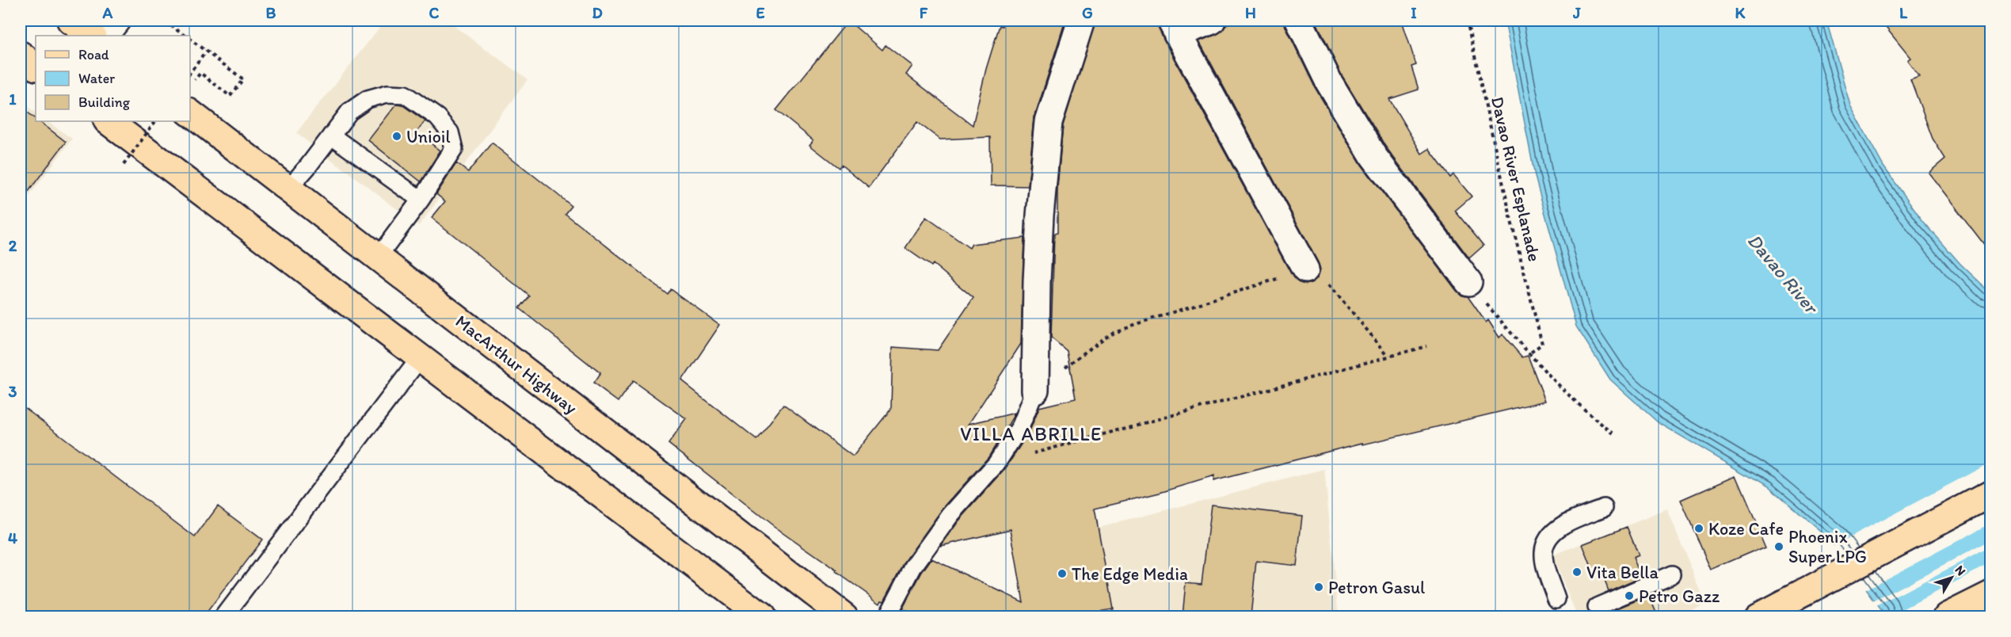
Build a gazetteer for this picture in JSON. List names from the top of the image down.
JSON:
{
  "streets": {
    "main road": ["MacArthur Highway"],
    "path": ["Davao River Esplanade"]
  },
  "districts": ["VILLA ABRILLE"],
  "water": ["Davao River"],
  "places": [
    "Unioil",
    "Koze Cafe",
    "Phoenix Super LPG",
    "Vita Bella",
    "The Edge Media",
    "Petron Gasul",
    "Petro Gazz"
  ],
  "legend": ["Road", "Water", "Building"],
  "north": "top right",
  "grid": {
    "columns": [
      "A",
      "B",
      "C",
      "D",
      "E",
      "F",
      "G",
      "H",
      "I",
      "J",
      "K",
      "L"
    ],
    "rows": [
      "1",
      "2",
      "3",
      "4"
    ]
  }
}
